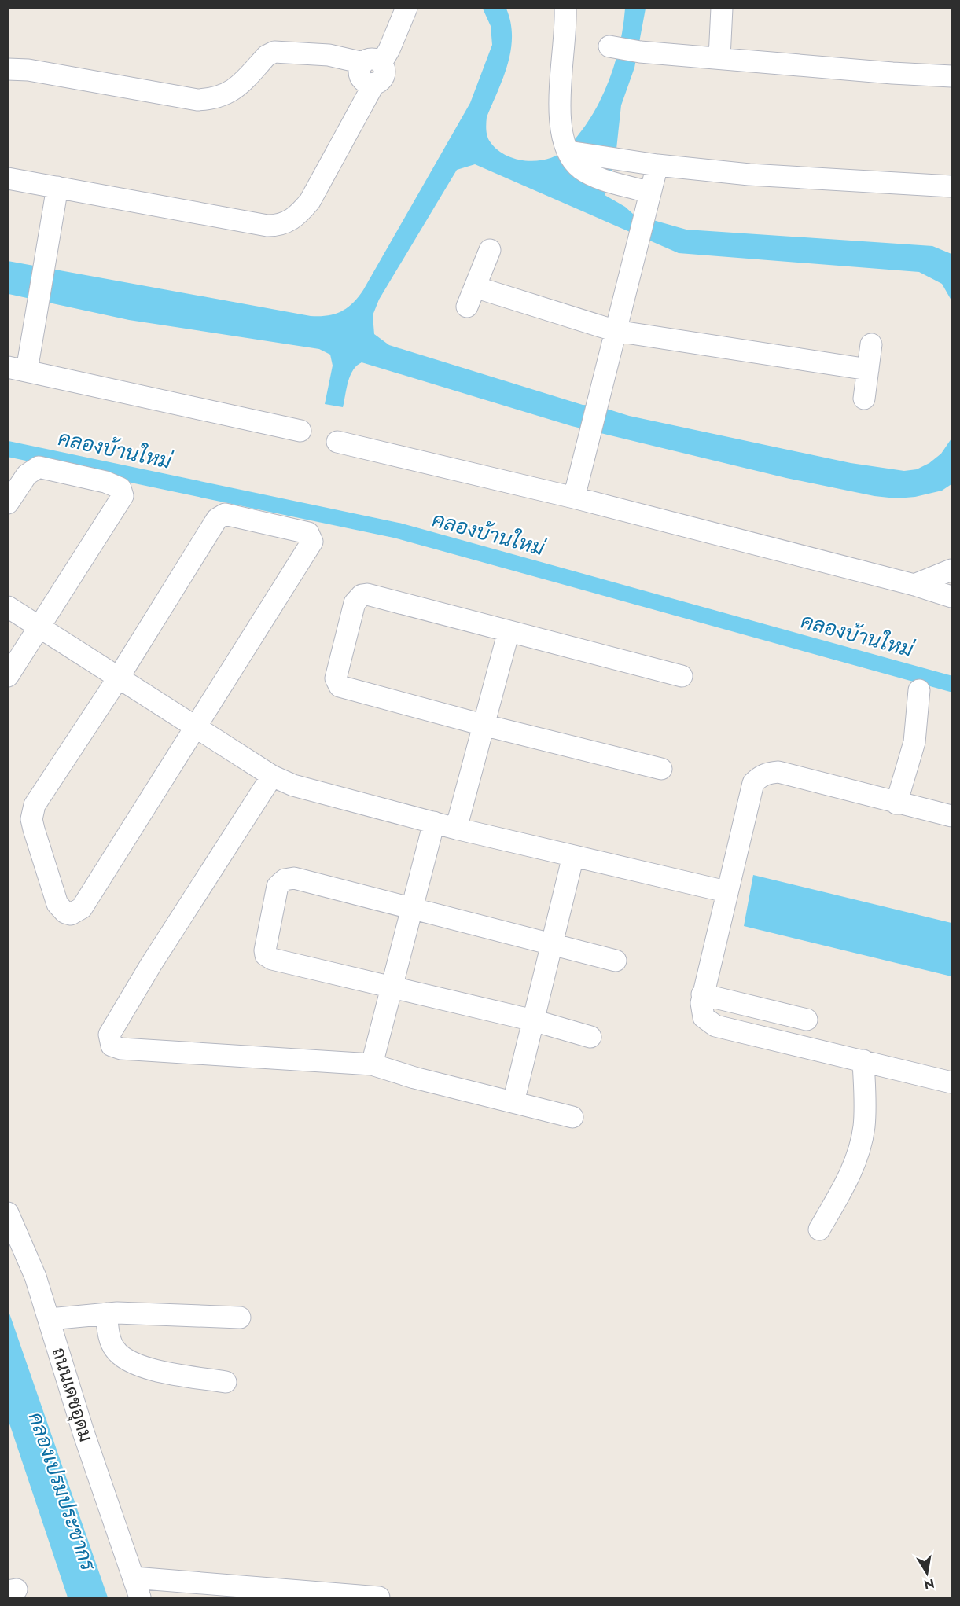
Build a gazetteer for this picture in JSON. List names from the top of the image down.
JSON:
{
  "streets": {
    "street": ["ถนนเดชอุดม"]
  },
  "water": ["คลองบ้านใหม่", "คลองเปรมประชากร"],
  "north": "bottom"
}
